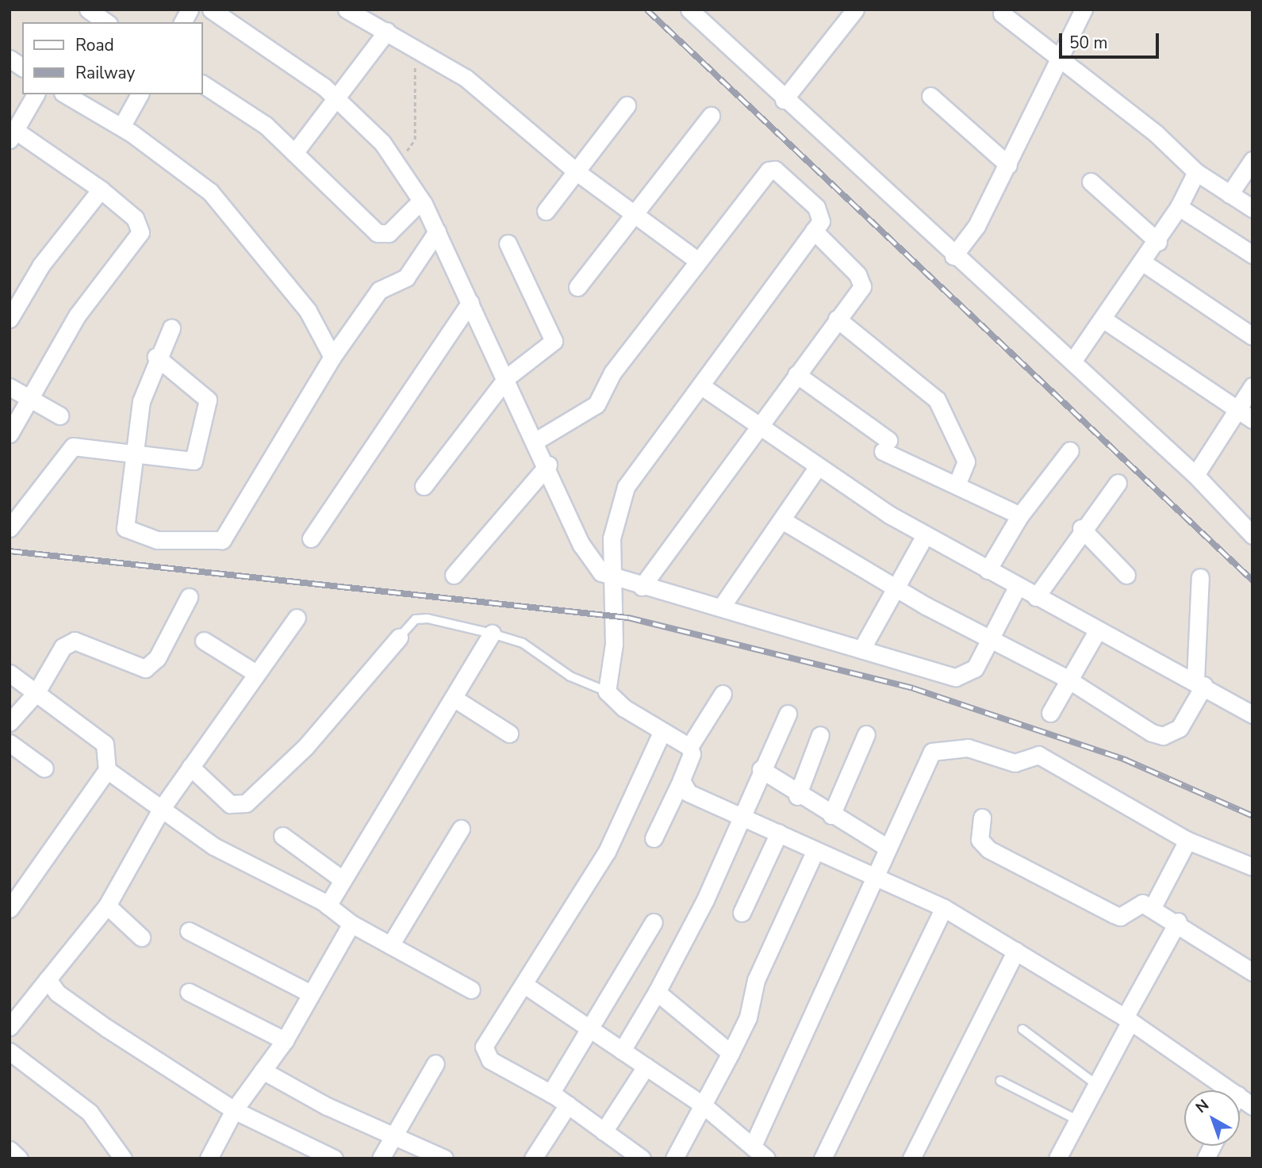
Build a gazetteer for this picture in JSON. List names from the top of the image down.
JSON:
{
  "legend": ["Road", "Railway"],
  "scale_bar": "50 m",
  "north": "top left"
}
